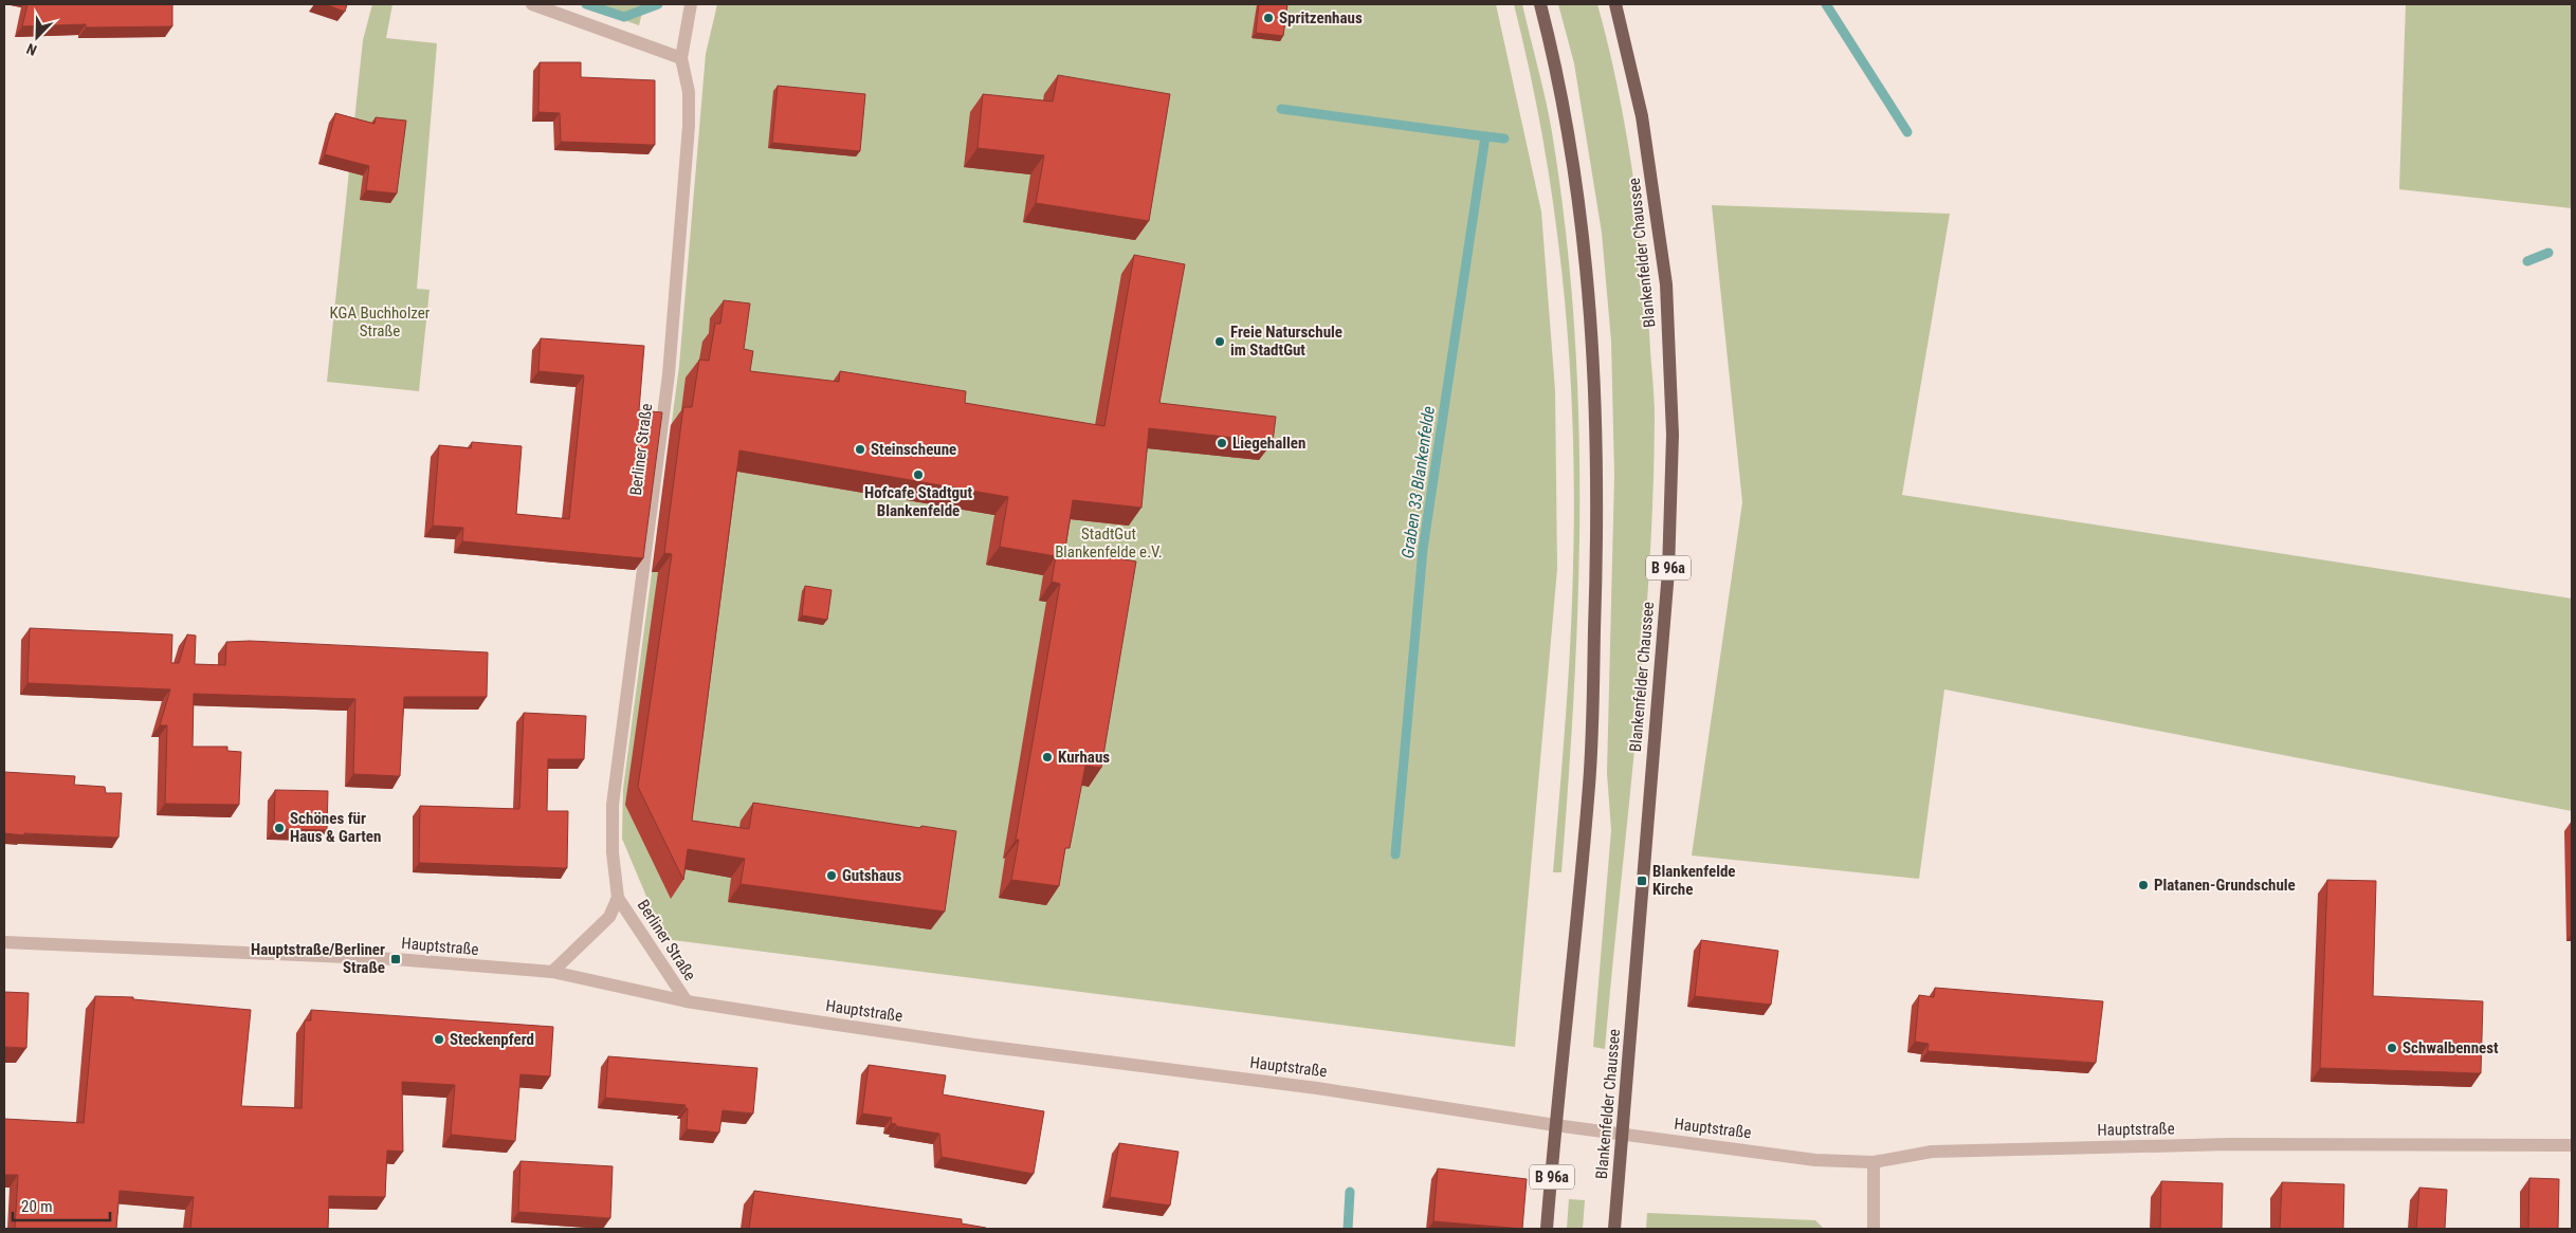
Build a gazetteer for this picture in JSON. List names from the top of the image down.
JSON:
{
  "streets": {
    "main road": ["Blankenfelder Chaussee", "B 96a"],
    "street": ["Berliner Straße", "Hauptstraße"]
  },
  "crossings": [
    ["Blankenfelder Chaussee", "Hauptstraße"],
    ["Berliner Straße", "Hauptstraße"],
    ["B 96a", "Hauptstraße"]
  ],
  "water": ["Graben 33 Blankenfelde"],
  "parks": ["KGA Buchholzer Straße", "StadtGut Blankenfelde e.V."],
  "places": {
    "other": [
      "Spritzenhaus",
      "Freie Naturschule im StadtGut",
      "Liegehallen",
      "Steinscheune",
      "Hofcafe Stadtgut Blankenfelde",
      "Kurhaus",
      "Schönes für Haus & Garten",
      "Gutshaus",
      "Platanen-Grundschule",
      "Steckenpferd",
      "Schwalbennest"
    ],
    "transit": ["Blankenfelde Kirche", "Hauptstraße/Berliner Straße"]
  },
  "scale_bar": "20 m",
  "north": "bottom left"
}
